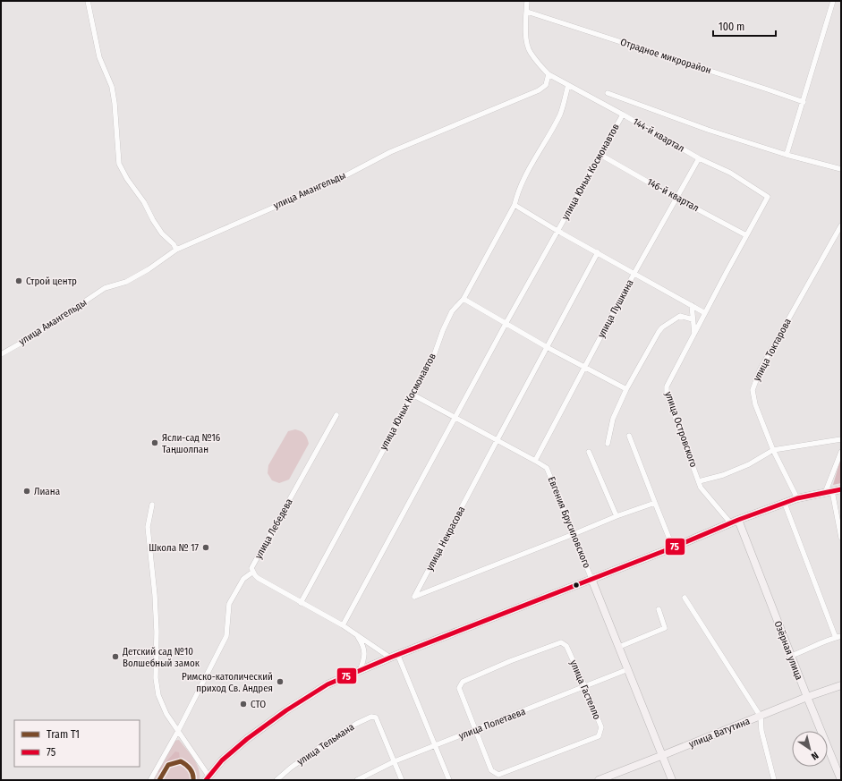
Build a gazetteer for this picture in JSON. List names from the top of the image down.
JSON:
{
  "streets": {
    "street": [
      "Отрадное микрорайон",
      "144-й квартал",
      "улица Юных Космонавтов",
      "улица Амангельды",
      "146-й квартал",
      "улица Пушкина",
      "улица Токтарова",
      "улица Островского",
      "Евгения Брусиловского",
      "улица Лебедева",
      "улица Некрасова",
      "Озёрная улица",
      "улица Гастелло",
      "улица Полетаева",
      "улица Ватутина",
      "улица Тельмана"
    ]
  },
  "crossings": [
    ["144-й квартал", "улица Юных Космонавтов"],
    ["144-й квартал", "улица Амангельды"],
    ["144-й квартал", "улица Пушкина"],
    ["144-й квартал", "улица Островского"],
    ["улица Юных Космонавтов", "146-й квартал"],
    ["улица Юных Космонавтов", "Евгения Брусиловского"],
    ["улица Юных Космонавтов", "улица Лебедева"],
    ["146-й квартал", "улица Пушкина"],
    ["146-й квартал", "улица Островского"],
    ["улица Пушкина", "Евгения Брусиловского"],
    ["Евгения Брусиловского", "улица Некрасова"],
    ["Евгения Брусиловского", "улица Полетаева"],
    ["Евгения Брусиловского", "улица Ватутина"],
    ["Озёрная улица", "улица Ватутина"],
    ["улица Гастелло", "улица Полетаева"],
    ["улица Полетаева", "улица Тельмана"]
  ],
  "places": [
    "Строй центр",
    "Ясли-сад №16 Таңшолпан",
    "Лиана",
    "Школа № 17",
    "Детский сад №10 Волшебный замок",
    "Римско-католический приход Св. Андрея",
    "СТО"
  ],
  "lines": ["transit line 75", "tram line T1"],
  "legend": ["Tram T1", "75"],
  "scale_bar": "100 m",
  "north": "bottom right"
}
